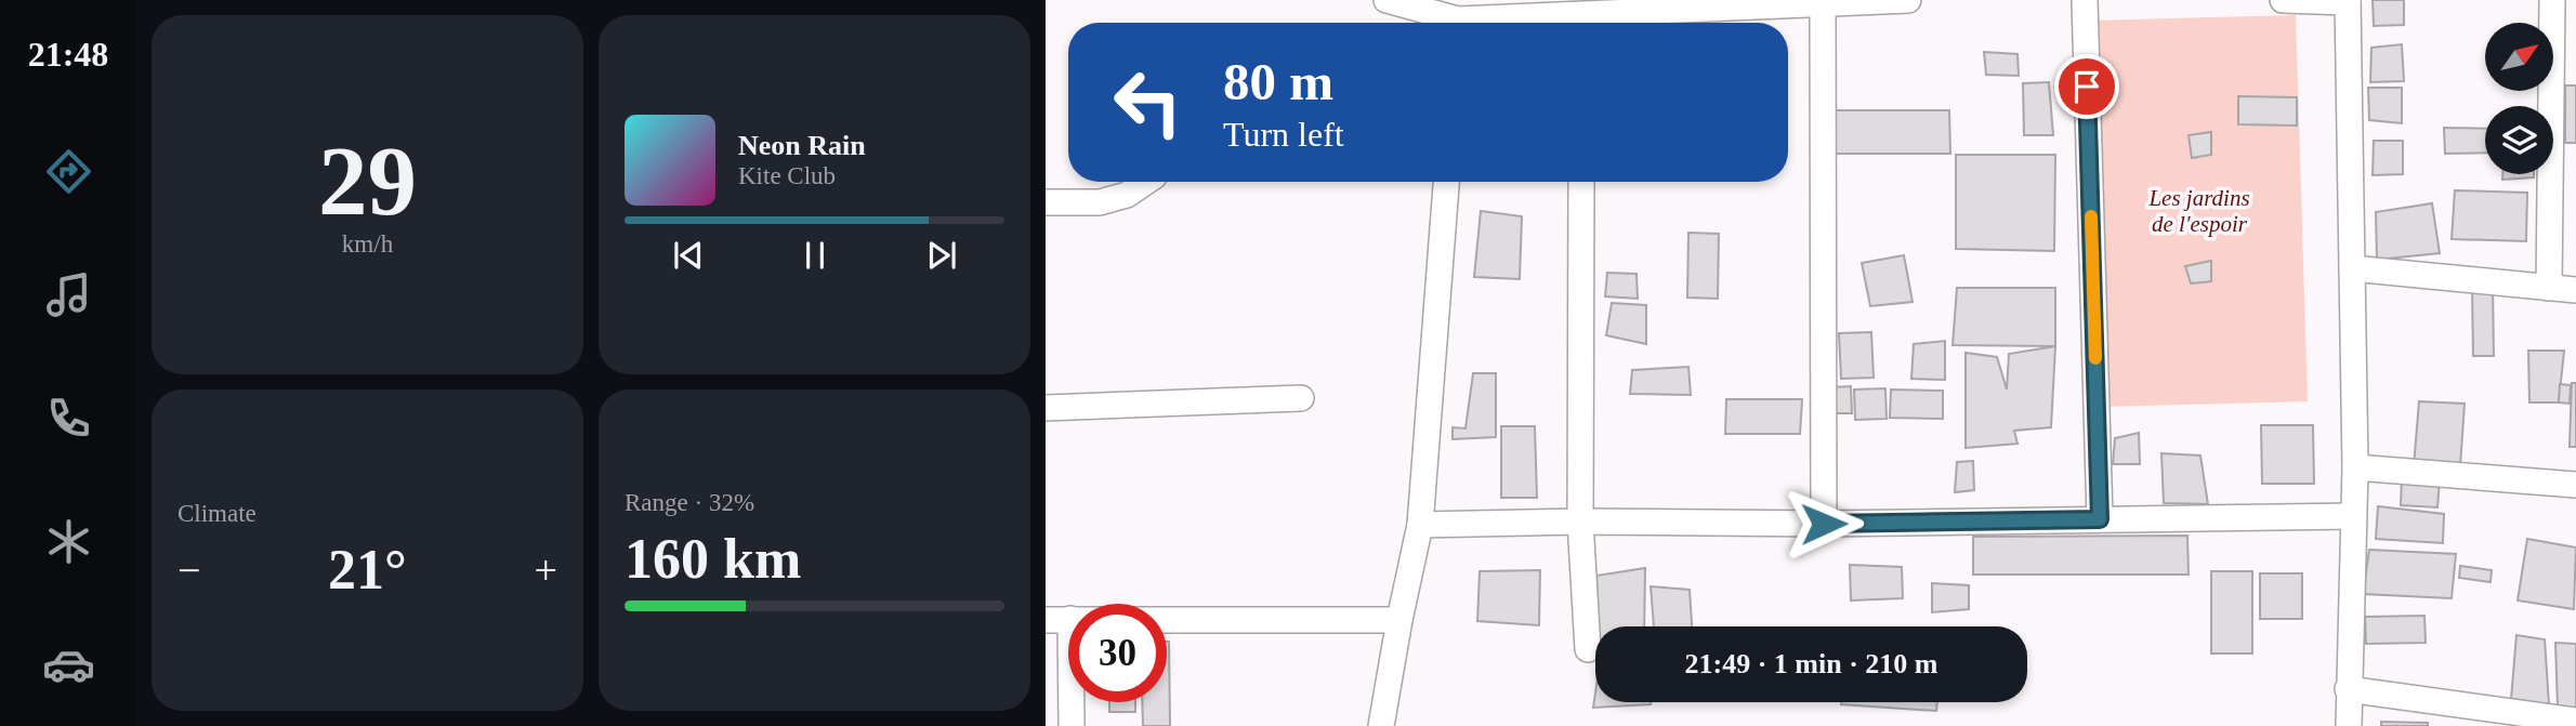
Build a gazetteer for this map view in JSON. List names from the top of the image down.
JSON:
{
  "parks": ["Les jardins de l'espoir"],
  "north": "top right",
  "page": {
    "tabs": "21:48",
    "tile": [
      ["29", "km/h"],
      "Climate",
      ["Range · 32%", "160 km"]
    ],
    "turn": ["80 m", "Turn left"],
    "song": ["Neon Rain", "Kite Club"],
    "heat": ["−", "21°", "+"],
    "limit": "30",
    "trip": "21:49 · 1 min · 210 m"
  }
}
